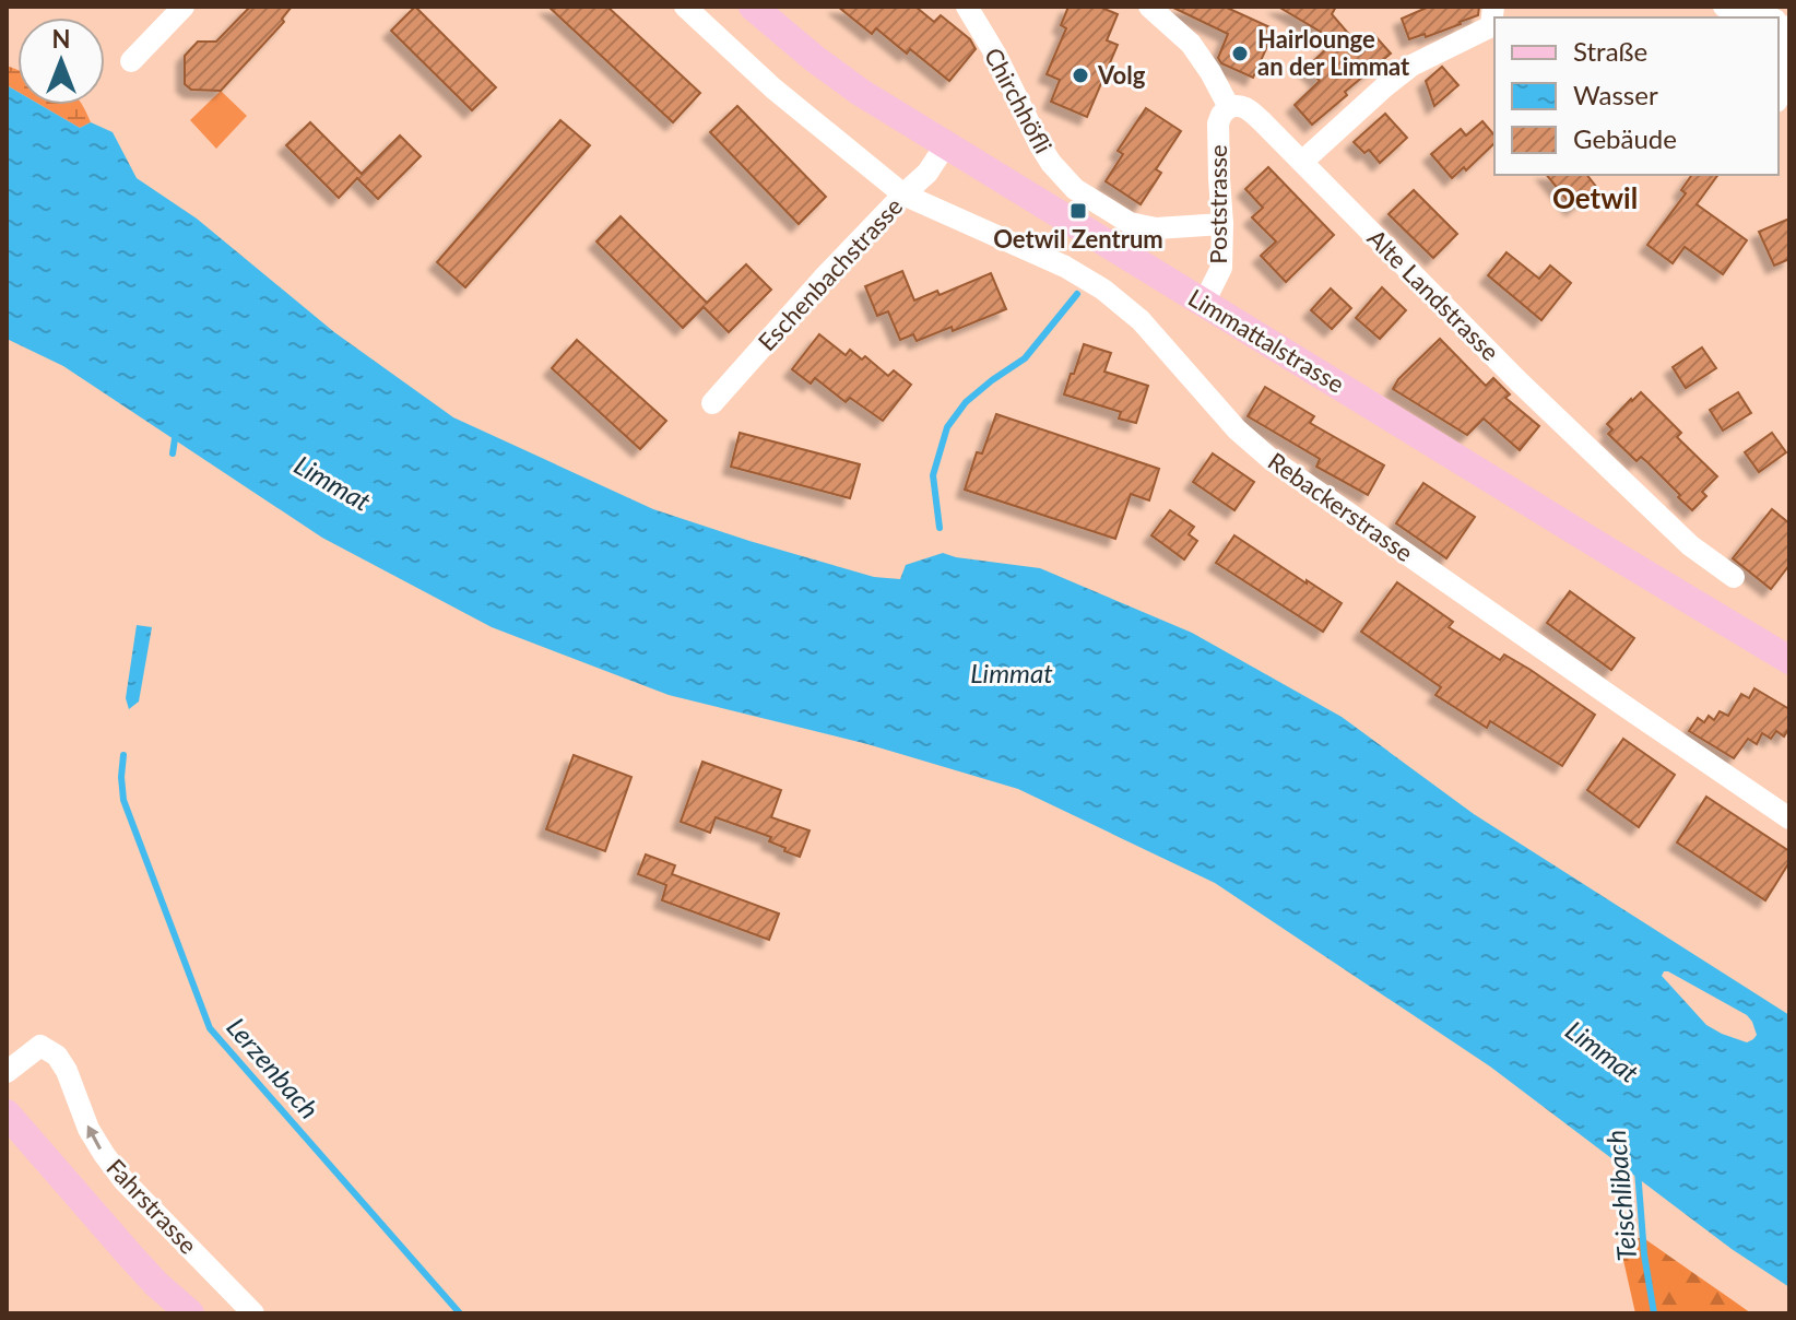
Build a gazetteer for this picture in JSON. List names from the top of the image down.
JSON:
{
  "streets": {
    "main road": ["Limmattalstrasse"],
    "street": [
      "Chirchhöfli",
      "Poststrasse",
      "Eschenbachstrasse",
      "Alte Landstrasse",
      "Rebackerstrasse",
      "Fahrstrasse"
    ]
  },
  "crossings": [
    ["Chirchhöfli", "Poststrasse"],
    ["Poststrasse", "Alte Landstrasse"],
    ["Poststrasse", "Limmattalstrasse"],
    ["Eschenbachstrasse", "Limmattalstrasse"],
    ["Eschenbachstrasse", "Rebackerstrasse"]
  ],
  "one_way": ["Fahrstrasse"],
  "districts": ["Oetwil"],
  "water": ["Limmat", "Lerzenbach", "Teischlibach"],
  "places": {
    "other": ["Hairlounge an der Limmat", "Volg"],
    "transit": ["Oetwil Zentrum"]
  },
  "legend": ["Straße", "Wasser", "Gebäude"],
  "north": "top"
}
